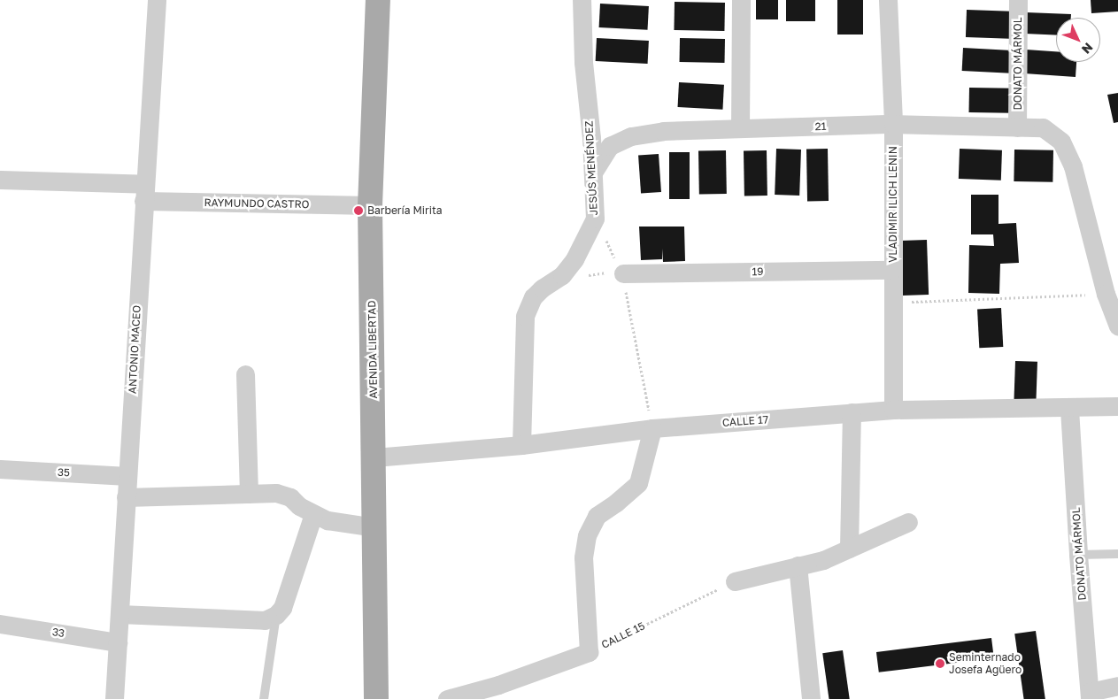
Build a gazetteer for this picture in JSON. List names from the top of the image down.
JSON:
{
  "streets": {
    "main road": ["AVENIDA LIBERTAD"],
    "street": [
      "DONATO MÁRMOL",
      "21",
      "JESÚS MENÉNDEZ",
      "RAYMUNDO CASTRO",
      "VLADIMIR ILICH LENIN",
      "19",
      "ANTONIO MACEO",
      "CALLE 17",
      "35",
      "33",
      "CALLE 15"
    ]
  },
  "crossings": [
    ["DONATO MÁRMOL", "21"],
    ["DONATO MÁRMOL", "CALLE 17"],
    ["21", "JESÚS MENÉNDEZ"],
    ["21", "VLADIMIR ILICH LENIN"],
    ["JESÚS MENÉNDEZ", "CALLE 17"],
    ["RAYMUNDO CASTRO", "ANTONIO MACEO"],
    ["RAYMUNDO CASTRO", "AVENIDA LIBERTAD"],
    ["VLADIMIR ILICH LENIN", "19"],
    ["VLADIMIR ILICH LENIN", "CALLE 17"],
    ["ANTONIO MACEO", "35"],
    ["ANTONIO MACEO", "33"],
    ["AVENIDA LIBERTAD", "CALLE 17"]
  ],
  "places": ["Barbería Mirita", "Seminternado Josefa Agüero"],
  "north": "bottom right"
}
